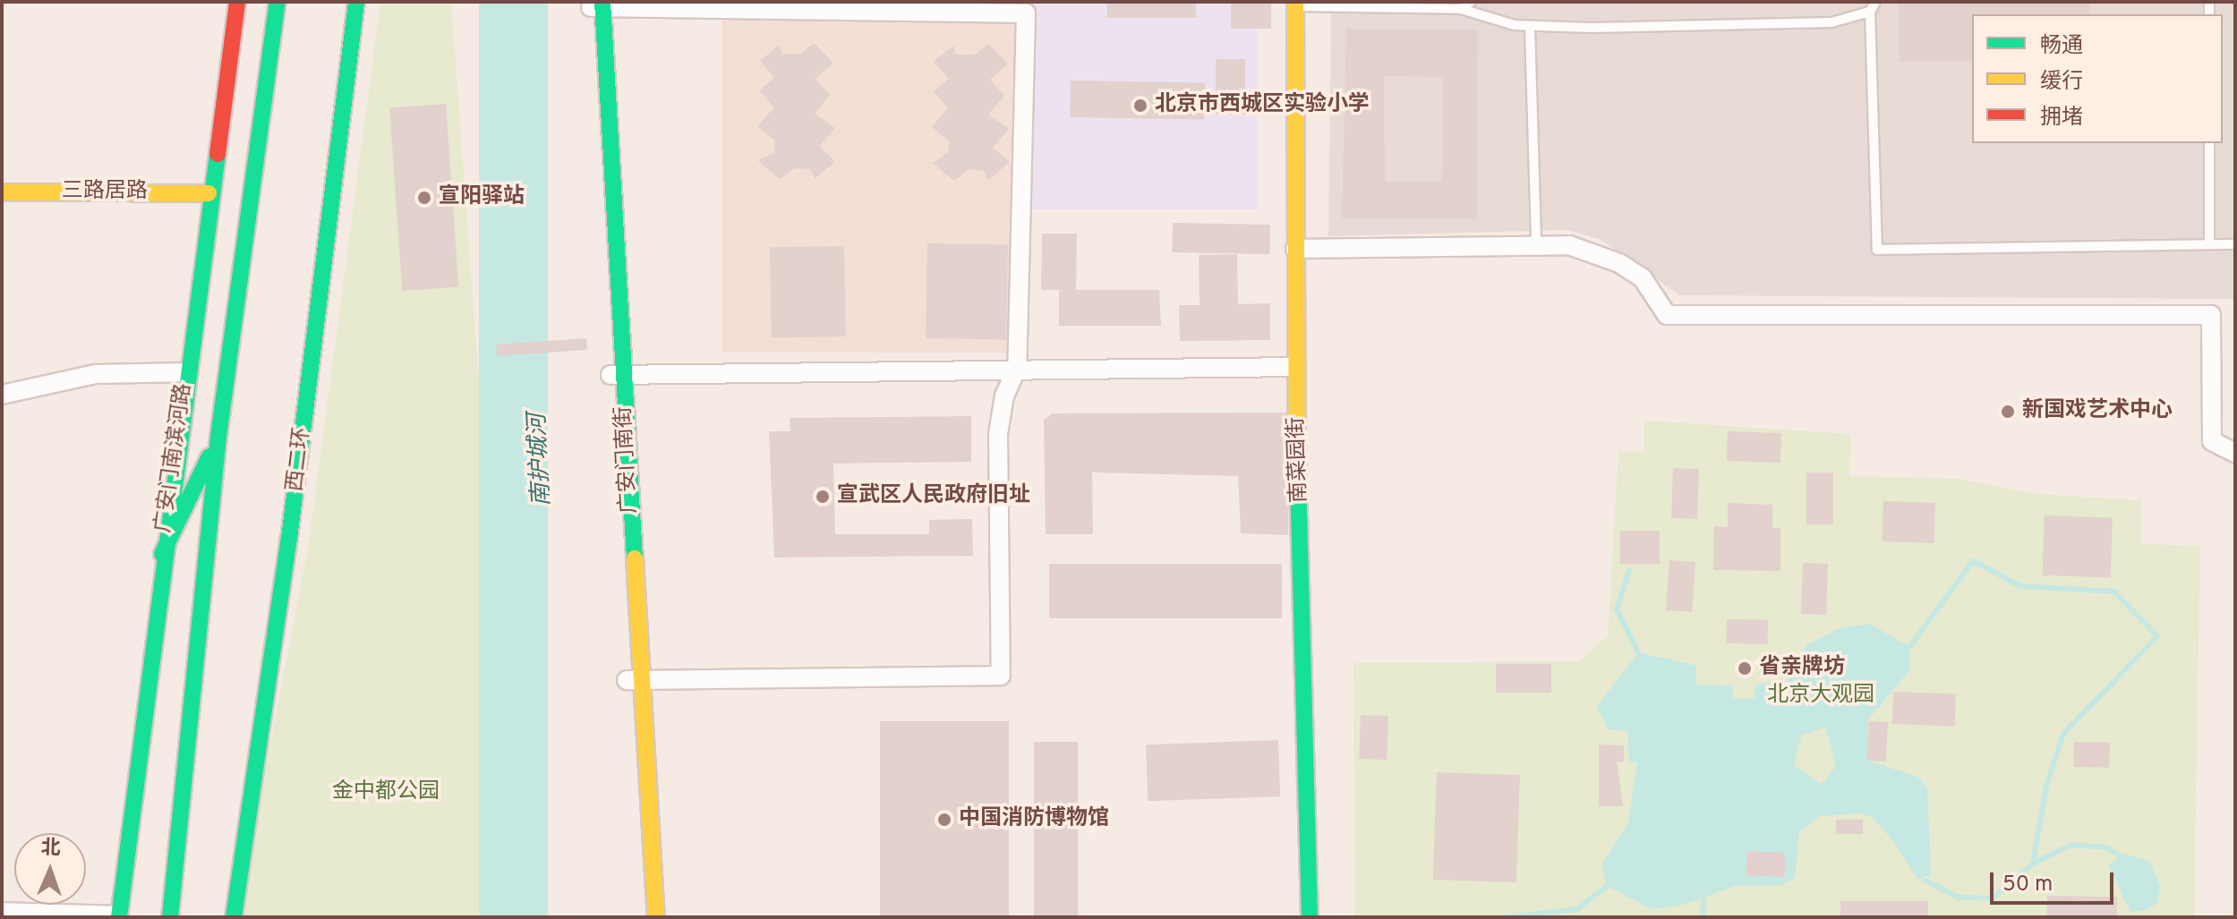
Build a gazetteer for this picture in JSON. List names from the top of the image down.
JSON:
{
  "streets": {
    "main road": [
      "三路居路",
      "广安门南滨河路",
      "西二环",
      "广安门南街",
      "南菜园街"
    ]
  },
  "crossings": [
    ["三路居路", "广安门南滨河路"]
  ],
  "water": ["南护城河"],
  "parks": ["北京大观园", "金中都公园"],
  "places": [
    "北京市西城区实验小学",
    "宣阳驿站",
    "新国戏艺术中心",
    "宣武区人民政府旧址",
    "省亲牌坊",
    "中国消防博物馆"
  ],
  "legend": ["畅通", "缓行", "拥堵"],
  "scale_bar": "50 m",
  "north": "top"
}
